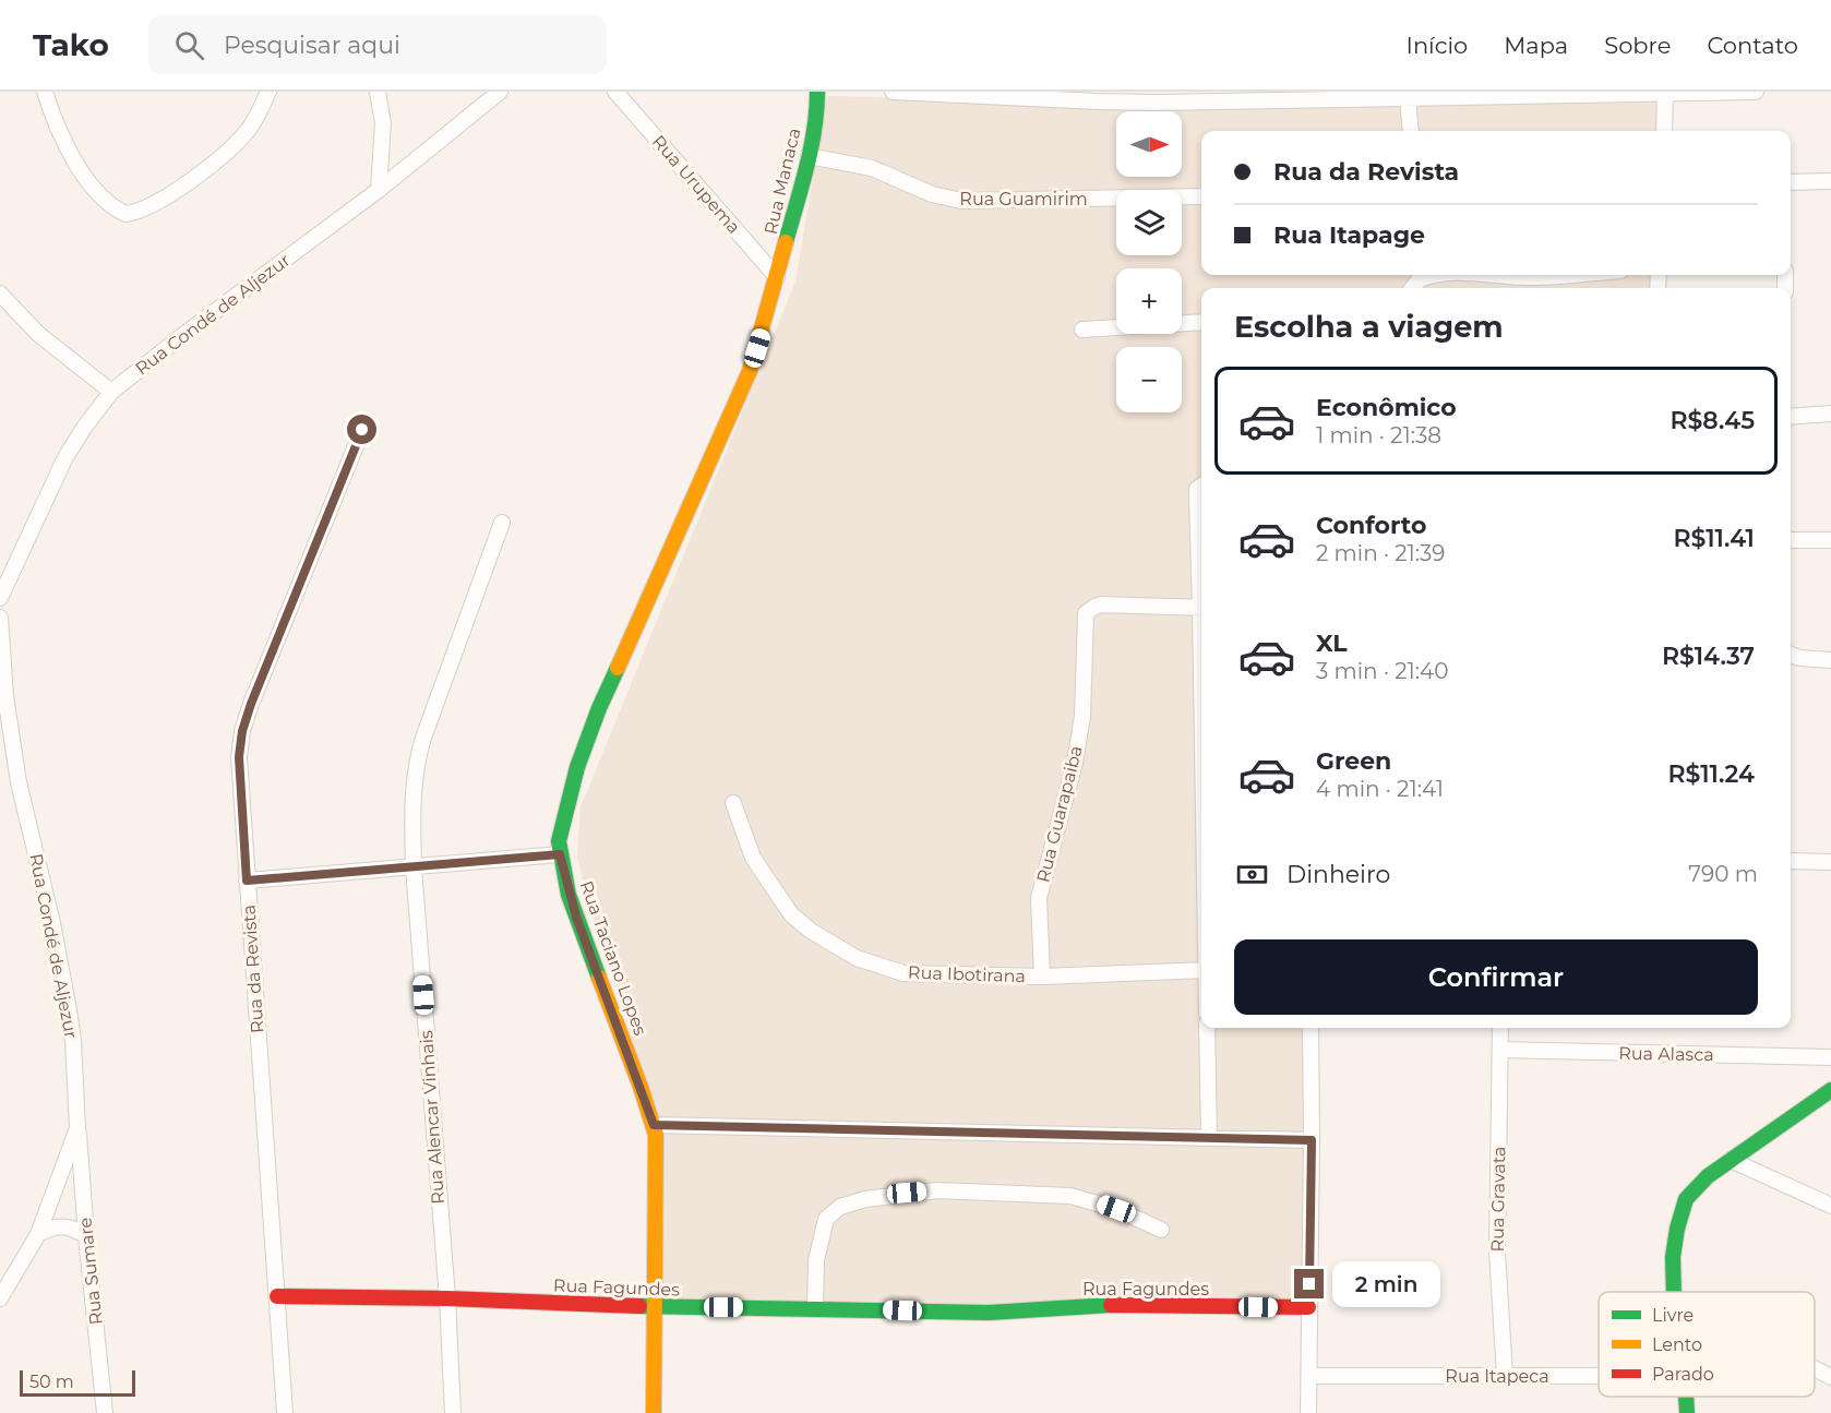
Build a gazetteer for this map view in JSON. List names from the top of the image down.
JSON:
{
  "streets": {
    "street": [
      "Rua Manaca",
      "Rua Urupema",
      "Rua Guamirim",
      "Rua Condé de Aljezur",
      "Rua Guarapaiba",
      "Rua Taciano Lopes",
      "Rua da Revista",
      "Rua Ibotirana",
      "Rua Alasca",
      "Rua Alencar Vinhais",
      "Rua Gravata",
      "Rua Sumare",
      "Rua Fagundes",
      "Rua Itapeca"
    ]
  },
  "crossings": [
    ["Rua Manaca", "Rua Urupema"],
    ["Rua Manaca", "Rua Guamirim"],
    ["Rua Manaca", "Rua Taciano Lopes"],
    ["Rua Urupema", "Rua Taciano Lopes"],
    ["Rua Condé de Aljezur", "Rua Sumare"],
    ["Rua Guarapaiba", "Rua Ibotirana"],
    ["Rua Taciano Lopes", "Rua Fagundes"],
    ["Rua da Revista", "Rua Fagundes"],
    ["Rua Alasca", "Rua Gravata"],
    ["Rua Alencar Vinhais", "Rua Fagundes"],
    ["Rua Gravata", "Rua Itapeca"]
  ],
  "legend": ["Livre", "Lento", "Parado"],
  "scale_bar": "50 m",
  "north": "right",
  "page": {
    "header": "Tako",
    "search": "Pesquisar aqui",
    "nav": [
      "Início",
      "Mapa",
      "Sobre",
      "Contato"
    ],
    "map_buttons": ["+", "−"],
    "banner": ["Rua da Revista", "Rua Itapage"],
    "heading": "Escolha a viagem",
    "list": [
      {
        "name": "Econômico",
        "note": "1 min · 21:38",
        "value": "R$8.45"
      },
      {
        "name": "Conforto",
        "note": "2 min · 21:39",
        "value": "R$11.41"
      },
      {
        "name": "XL",
        "note": "3 min · 21:40",
        "value": "R$14.37"
      },
      {
        "name": "Green",
        "note": "4 min · 21:41",
        "value": "R$11.24"
      }
    ],
    "pay": ["Dinheiro", "790 m"],
    "buttons": "Confirmar",
    "bubble": "2 min",
    "scale": "50 m"
  }
}
